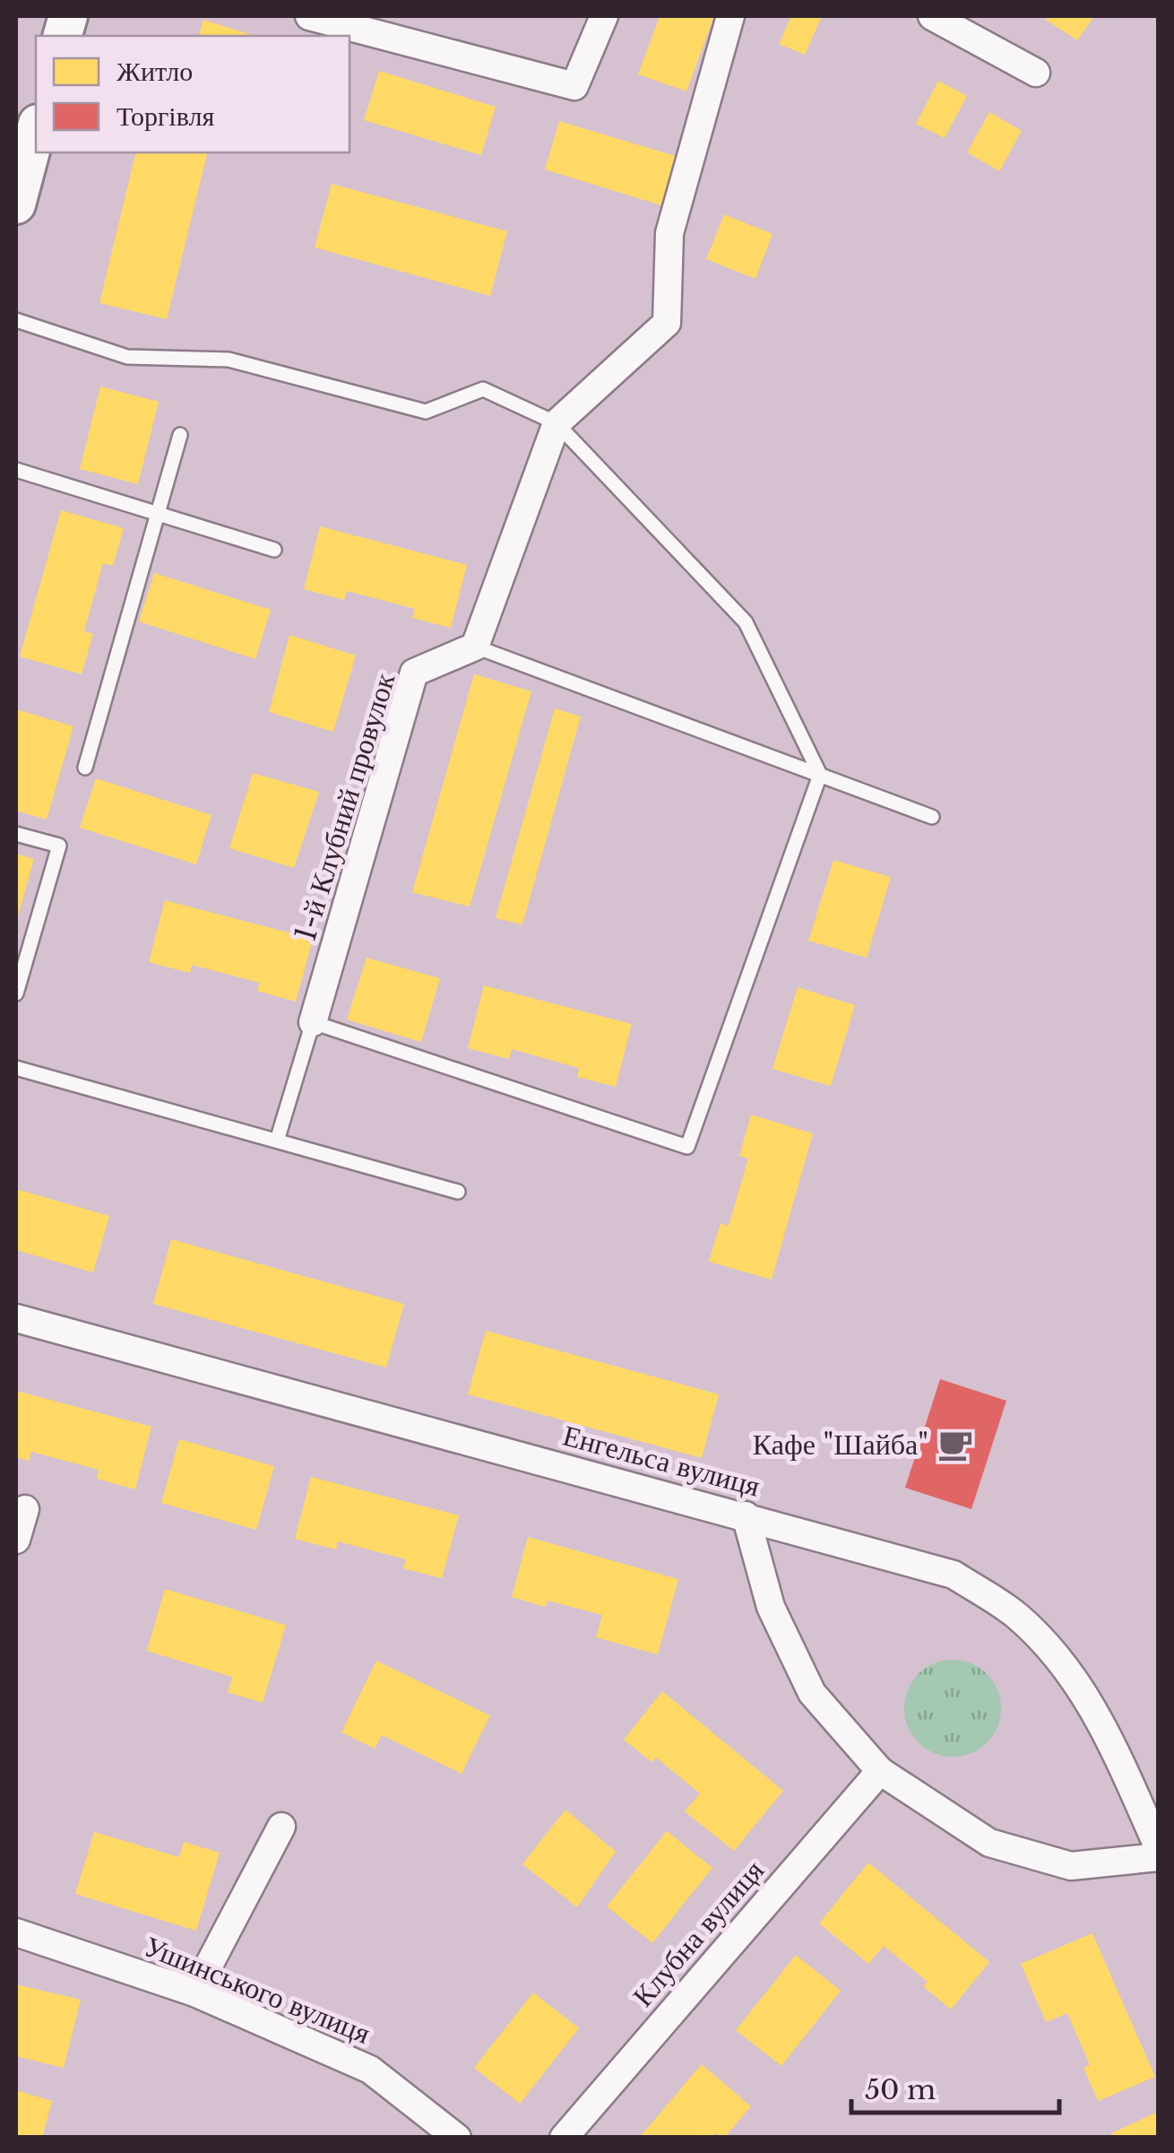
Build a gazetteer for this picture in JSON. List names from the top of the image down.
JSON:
{
  "streets": {
    "street": [
      "1-й Клубний провулок",
      "Енгельса вулиця",
      "Клубна вулиця",
      "Ушинського вулиця"
    ]
  },
  "places": {
    "cafe": ["Кафе \"Шайба\""]
  },
  "legend": ["Житло", "Торгівля"],
  "scale_bar": "50 m"
}
